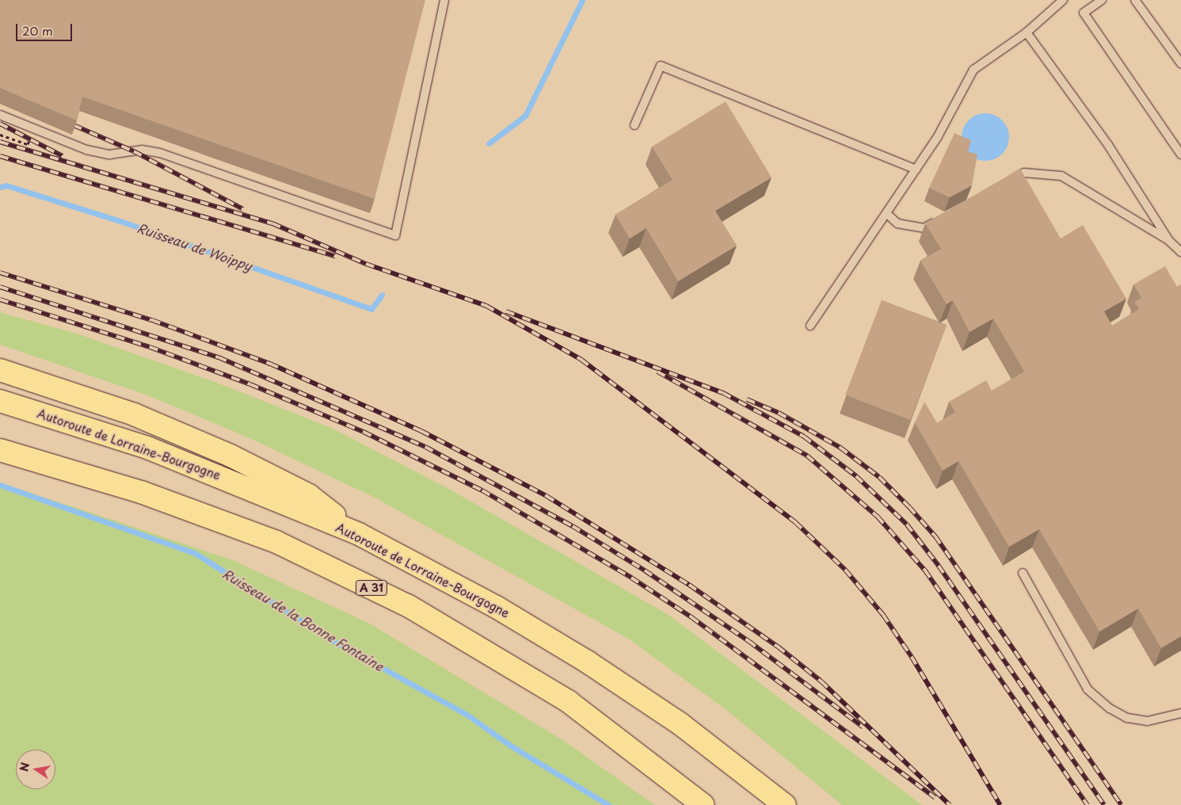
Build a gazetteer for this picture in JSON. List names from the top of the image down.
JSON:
{
  "streets": {
    "highway": ["Autoroute de Lorraine-Bourgogne", "A 31"]
  },
  "water": ["Ruisseau de Woippy", "Ruisseau de la Bonne Fontaine"],
  "scale_bar": "20 m",
  "north": "left"
}
